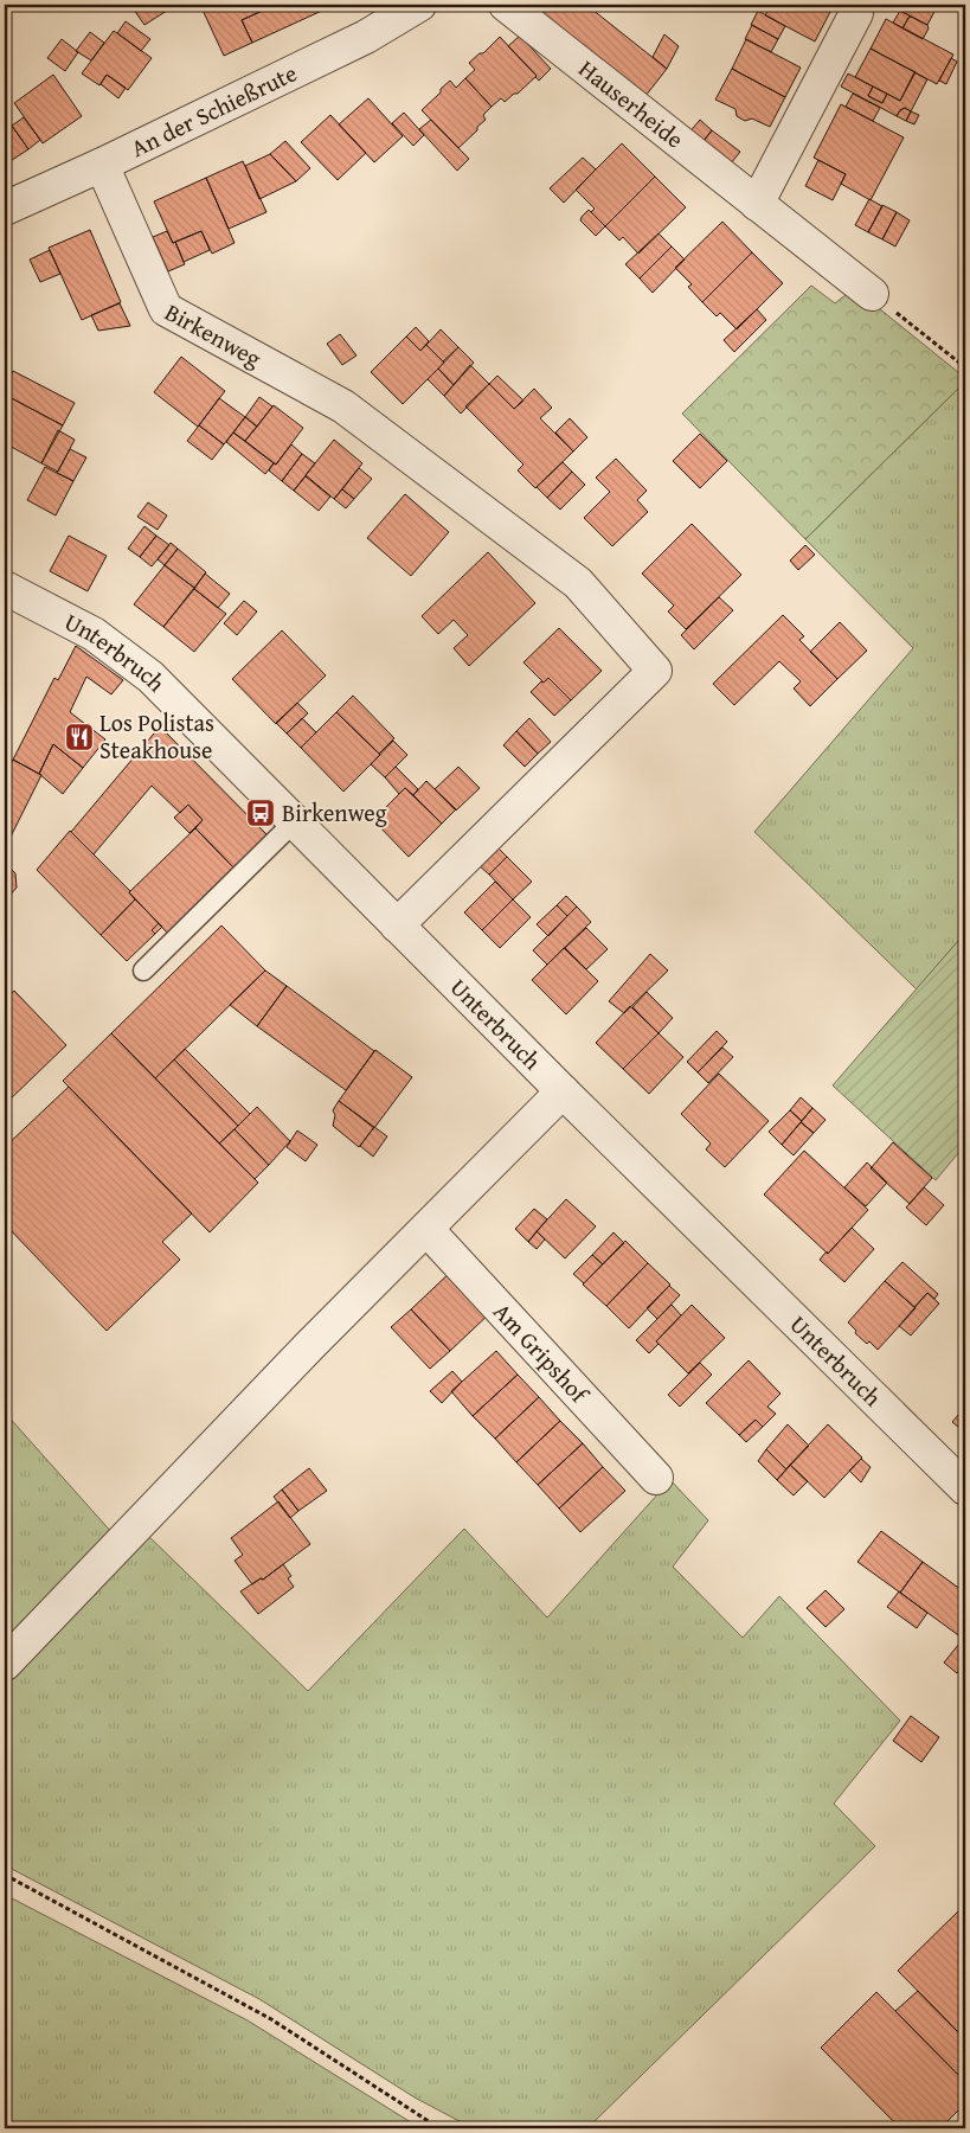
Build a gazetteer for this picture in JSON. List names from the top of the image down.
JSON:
{
  "streets": {
    "street": [
      "Hauserheide",
      "An der Schießrute",
      "Birkenweg",
      "Unterbruch",
      "Am Gripshof"
    ]
  },
  "crossings": [
    ["An der Schießrute", "Birkenweg"],
    ["Birkenweg", "Unterbruch"]
  ],
  "places": {
    "restaurant": ["Los Polistas Steakhouse"],
    "bus stop": ["Birkenweg"]
  }
}
